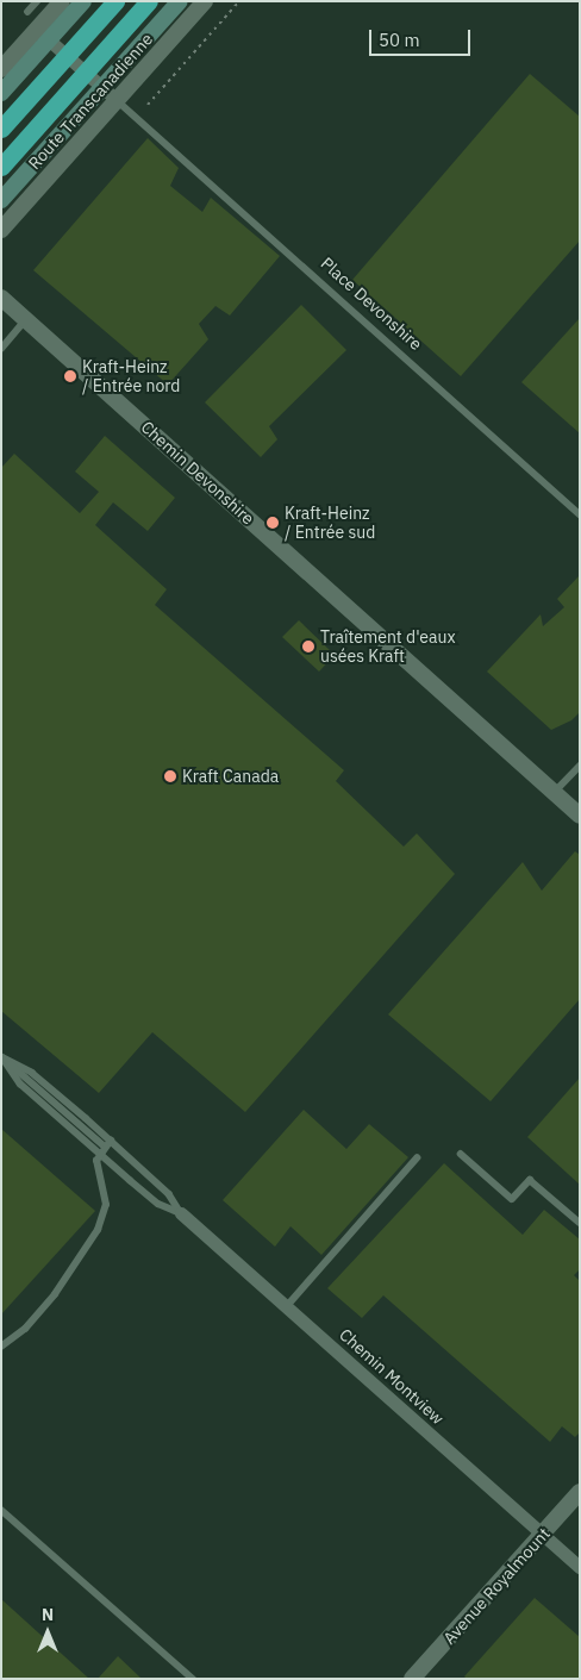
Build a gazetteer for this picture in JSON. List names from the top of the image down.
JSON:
{
  "streets": {
    "main road": ["Route Transcanadienne"],
    "street": ["Chemin Devonshire", "Chemin Montview", "Avenue Royalmount"],
    "lane": ["Place Devonshire"]
  },
  "crossings": [
    ["Chemin Montview", "Avenue Royalmount"]
  ],
  "places": [
    "Kraft-Heinz / Entrée nord",
    "Kraft-Heinz / Entrée sud",
    "Traîtement d'eaux usées Kraft",
    "Kraft Canada"
  ],
  "scale_bar": "50 m",
  "north": "top"
}
